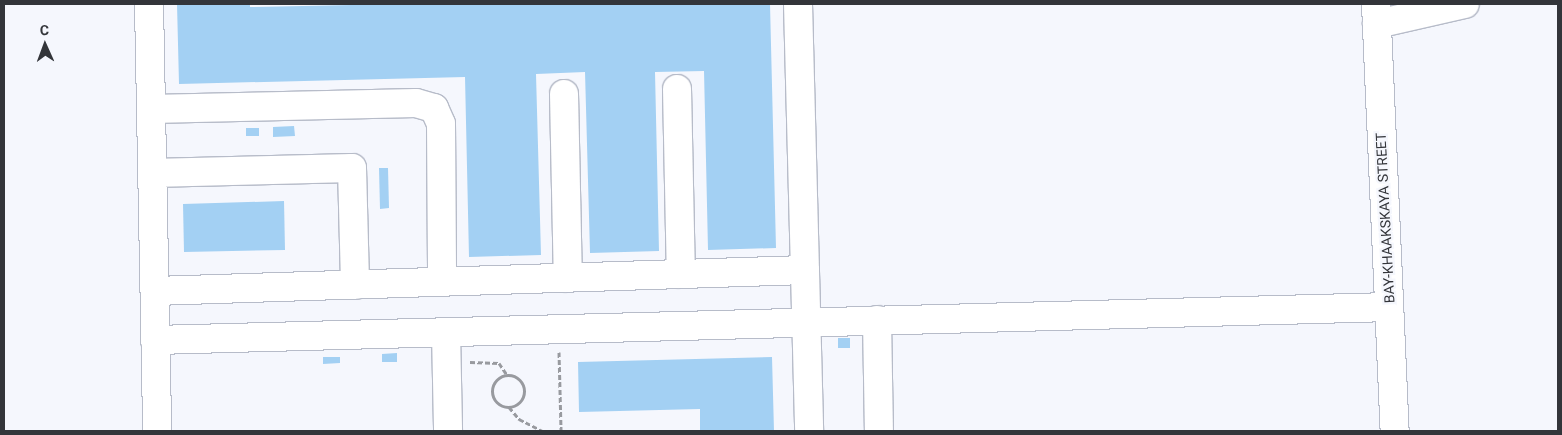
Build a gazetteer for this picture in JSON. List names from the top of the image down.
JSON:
{
  "streets": {
    "main road": ["BAY-KHAAKSKAYA STREET"]
  },
  "north": "top"
}
